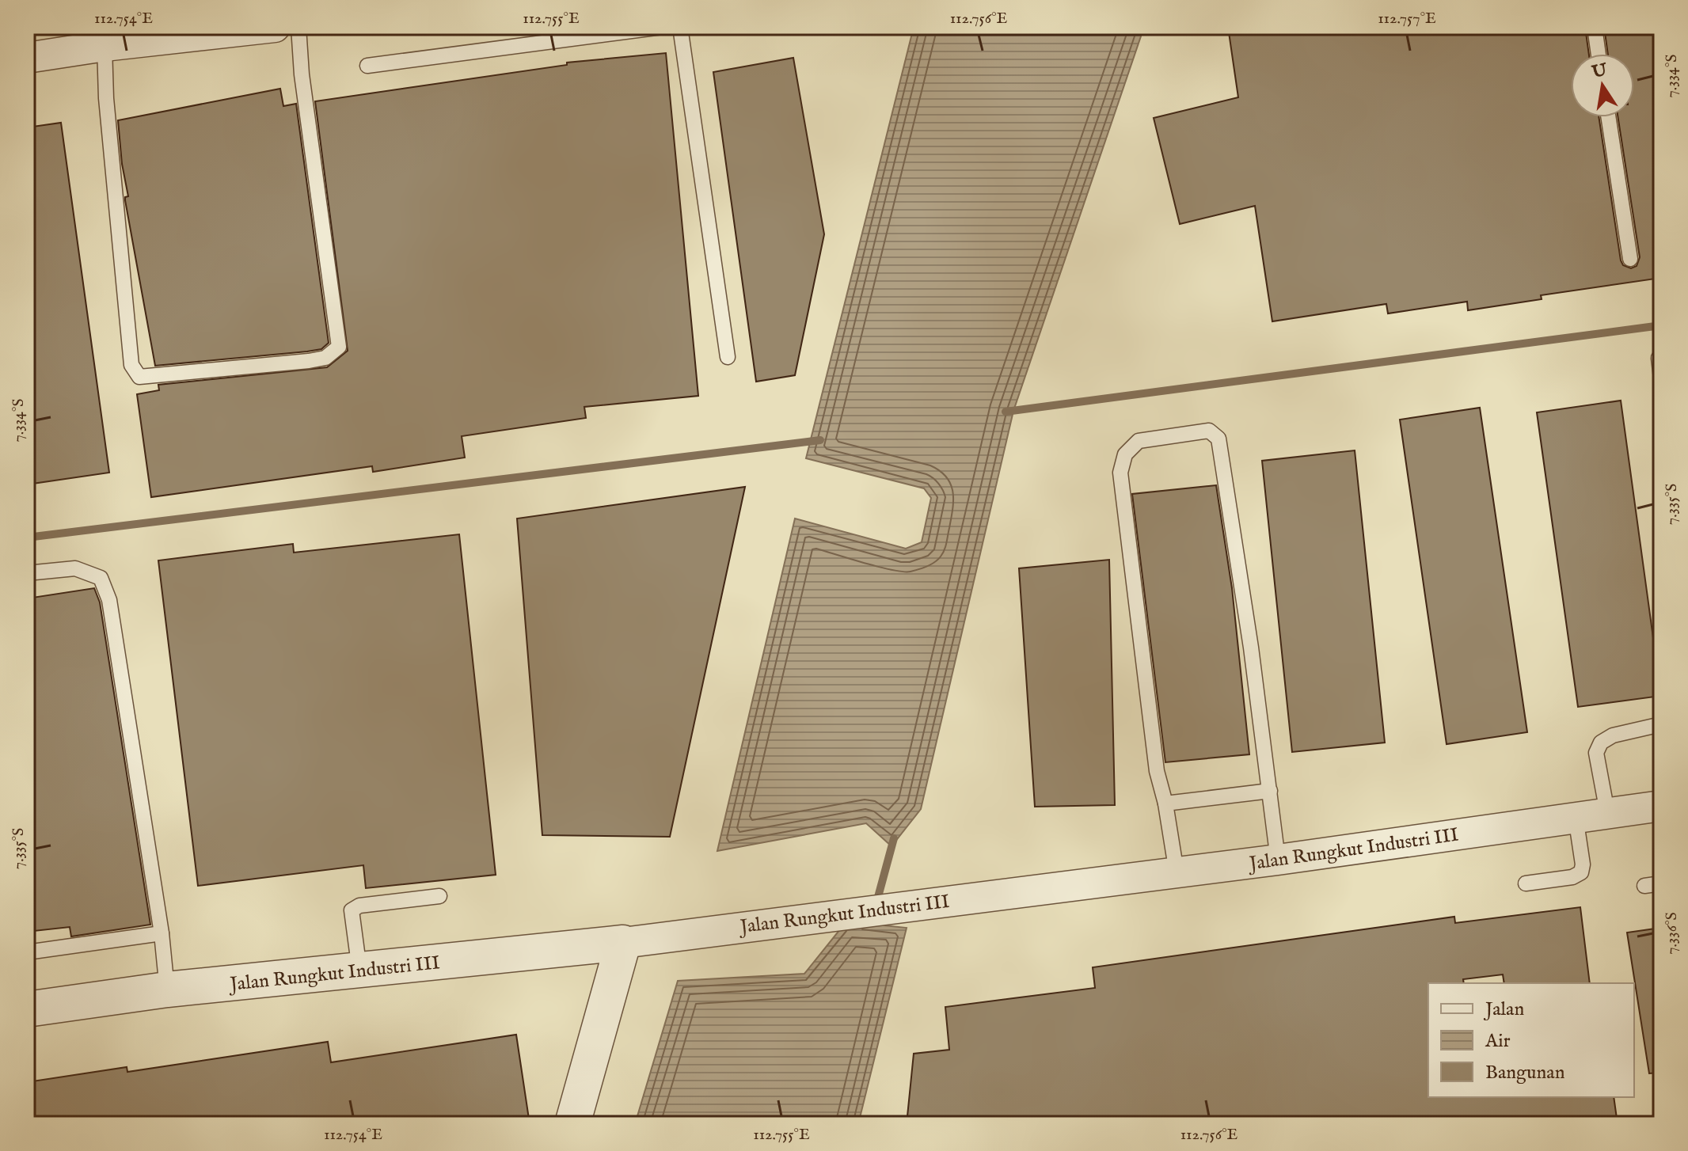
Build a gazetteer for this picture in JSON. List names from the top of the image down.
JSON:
{
  "streets": {
    "street": ["Jalan Rungkut Industri III"]
  },
  "legend": ["Jalan", "Air", "Bangunan"],
  "north": "top",
  "coordinates": [
    "112.754°E",
    "112.755°E",
    "112.756°E",
    "112.757°E",
    "7.334°S",
    "7.335°S",
    "7.336°S"
  ]
}
